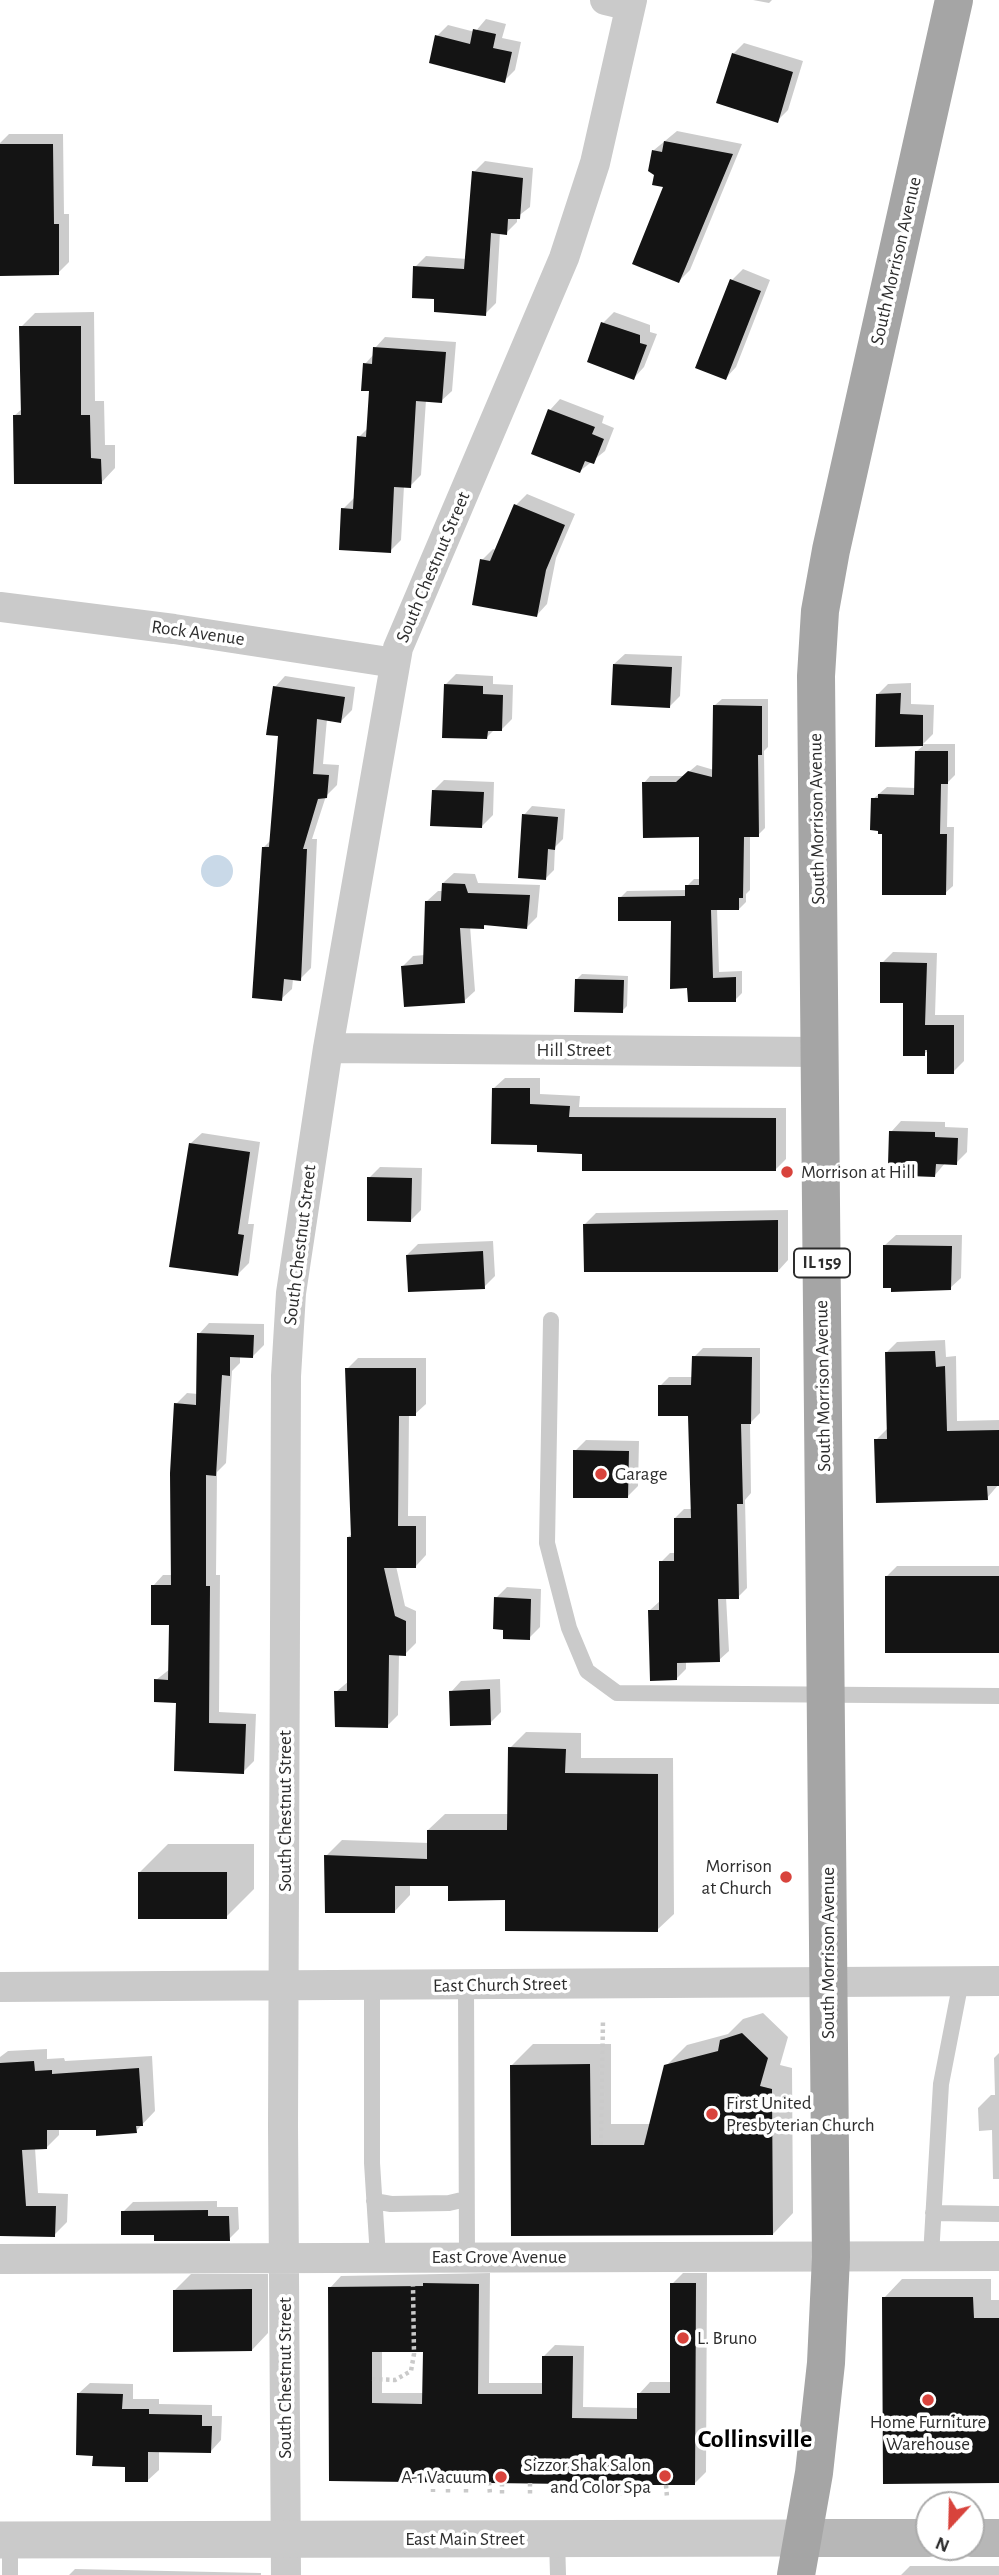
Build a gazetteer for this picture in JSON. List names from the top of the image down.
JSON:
{
  "streets": {
    "main road": ["South Morrison Avenue", "IL 159", "East Main Street"],
    "street": [
      "South Chestnut Street",
      "Rock Avenue",
      "Hill Street",
      "East Church Street",
      "East Grove Avenue"
    ]
  },
  "crossings": [
    ["South Morrison Avenue", "Hill Street"],
    ["South Morrison Avenue", "East Church Street"],
    ["South Morrison Avenue", "East Grove Avenue"],
    ["South Morrison Avenue", "East Main Street"],
    ["South Chestnut Street", "Rock Avenue"],
    ["South Chestnut Street", "Hill Street"],
    ["South Chestnut Street", "East Church Street"],
    ["South Chestnut Street", "East Grove Avenue"],
    ["South Chestnut Street", "East Main Street"]
  ],
  "districts": ["Collinsville"],
  "places": [
    "Morrison at Hill",
    "Garage",
    "Morrison at Church",
    "First United Presbyterian Church",
    "L. Bruno",
    "Home Furniture Warehouse",
    "Sizzor Shak Salon and Color Spa",
    "A-1 Vacuum"
  ],
  "north": "bottom"
}
